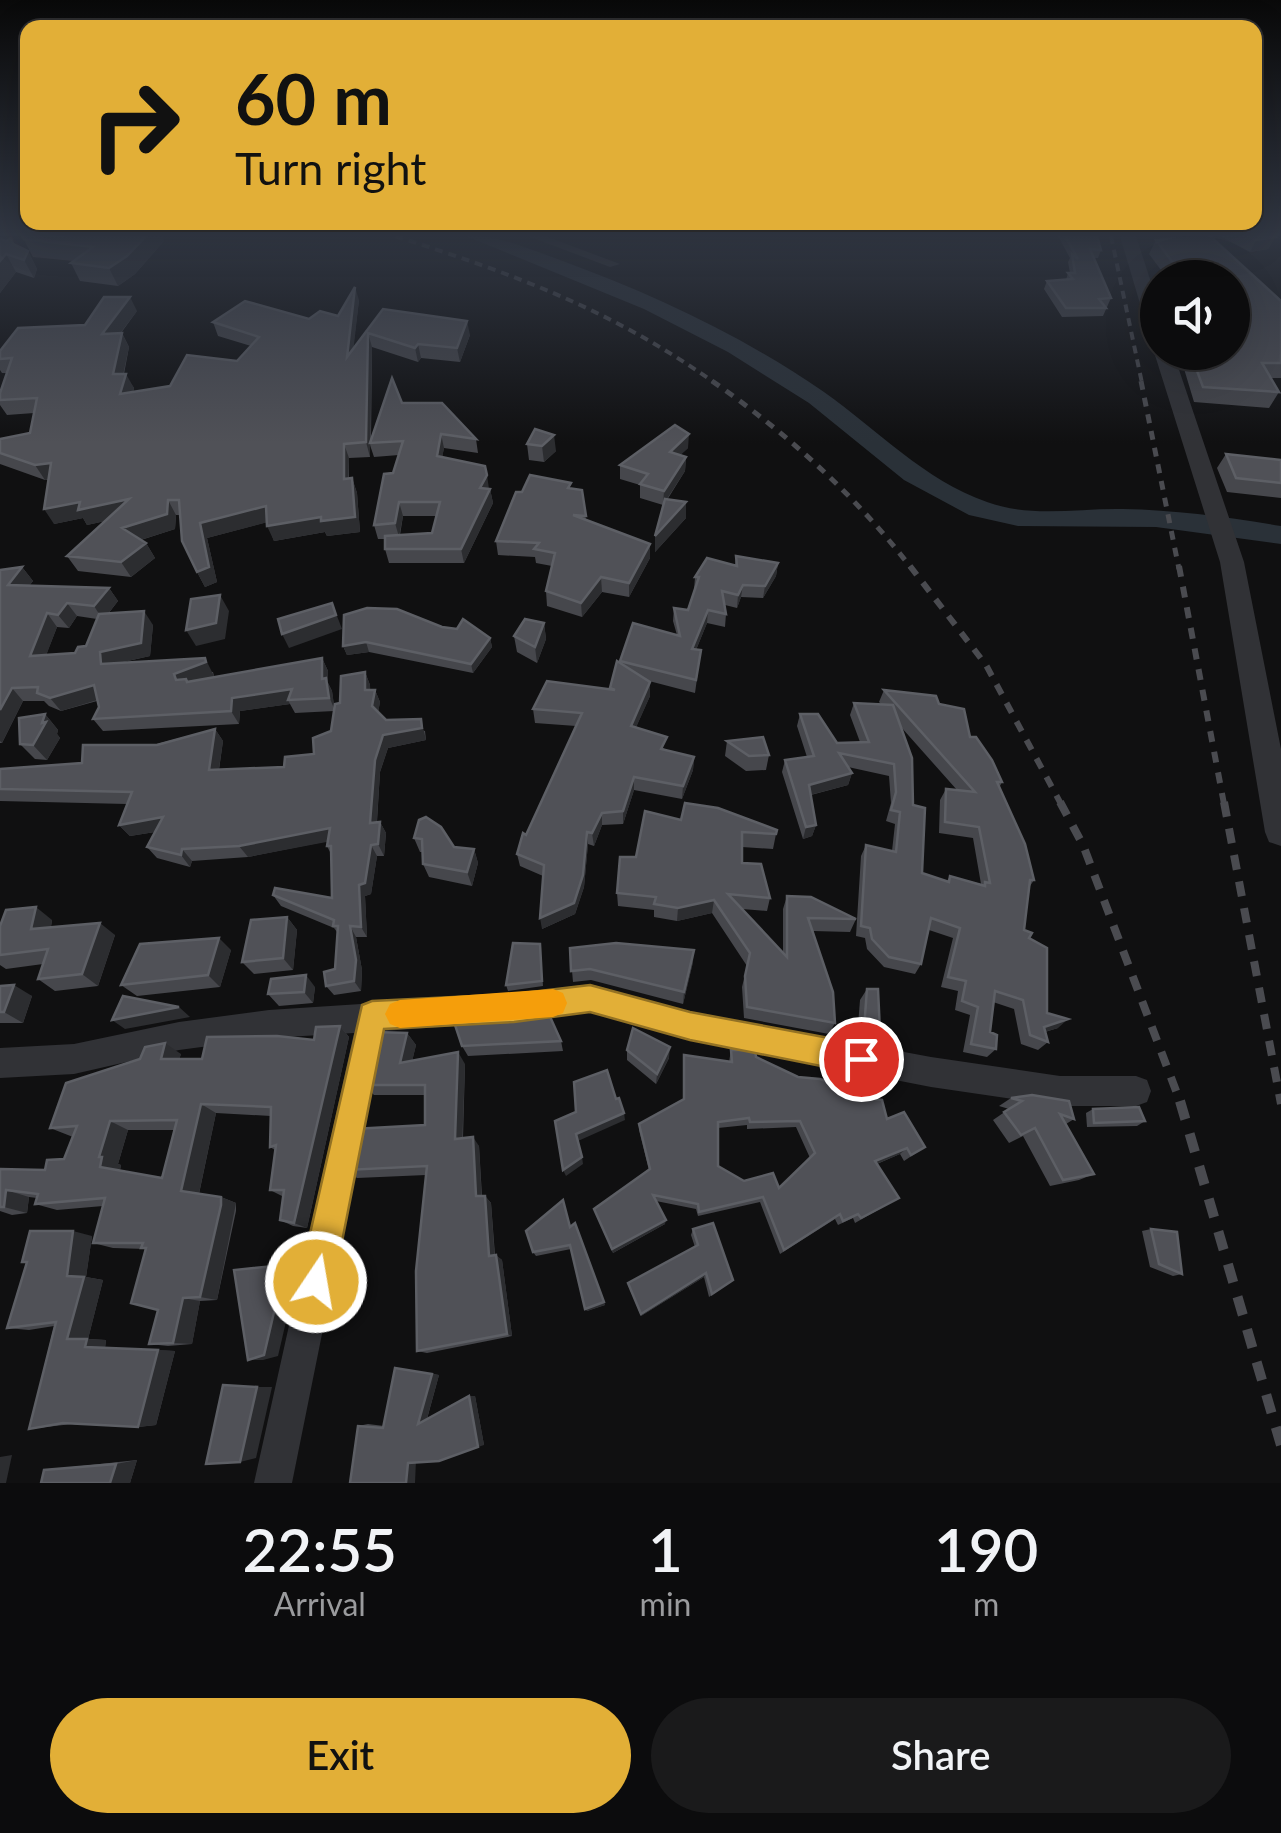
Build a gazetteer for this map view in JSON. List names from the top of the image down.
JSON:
{
  "page": {
    "turn": ["60 m", "Turn right"],
    "eta": [
      "22:55",
      "Arrival",
      "1",
      "min",
      "190",
      "m"
    ],
    "buttons": ["Exit", "Share"]
  }
}
